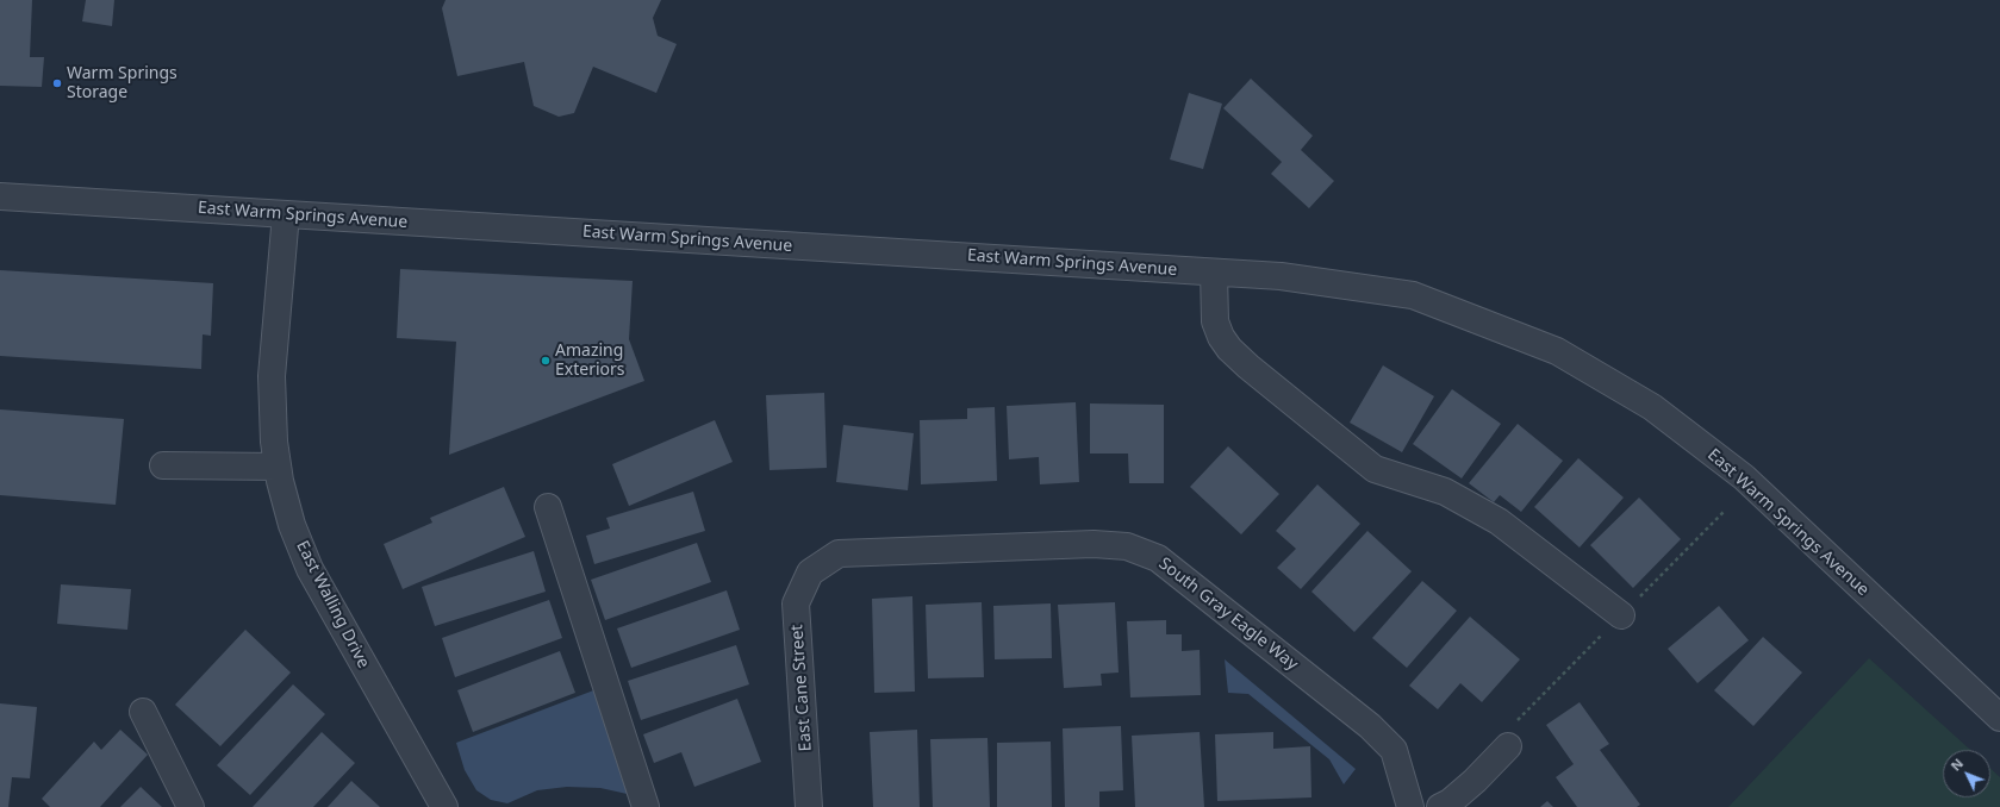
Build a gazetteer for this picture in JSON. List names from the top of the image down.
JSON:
{
  "streets": {
    "street": [
      "East Warm Springs Avenue",
      "East Walling Drive",
      "South Gray Eagle Way",
      "East Cane Street"
    ]
  },
  "crossings": [
    ["East Warm Springs Avenue", "East Walling Drive"],
    ["South Gray Eagle Way", "East Cane Street"]
  ],
  "places": ["Warm Springs Storage", "Amazing Exteriors"],
  "north": "top left"
}
